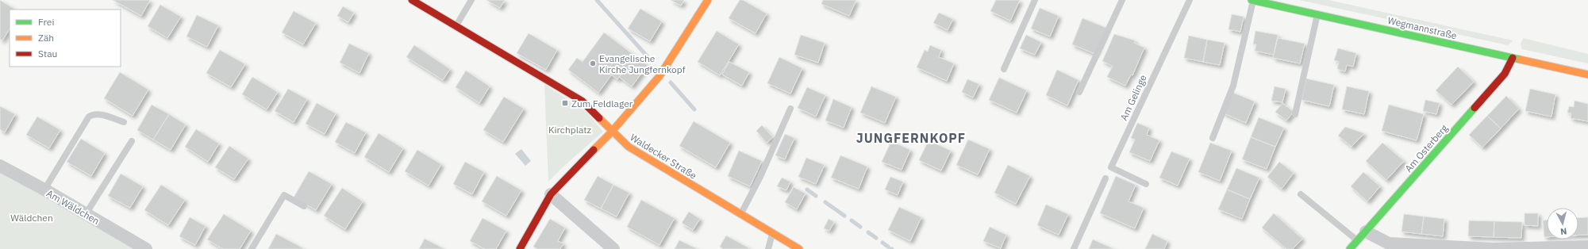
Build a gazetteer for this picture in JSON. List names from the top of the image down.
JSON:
{
  "streets": {
    "street": [
      "Wegmannstraße",
      "Am Osterberg",
      "Waldecker Straße",
      "Am Wäldchen"
    ],
    "lane": ["Am Gelinge"]
  },
  "crossings": [
    ["Wegmannstraße", "Am Osterberg"]
  ],
  "districts": ["JUNGFERNKOPF"],
  "parks": ["Kirchplatz", "Wäldchen"],
  "places": {
    "other": ["Evangelische Kirche Jungfernkopf"],
    "transit": ["Zum Feldlager"]
  },
  "legend": ["Frei", "Zäh", "Stau"],
  "north": "bottom"
}
